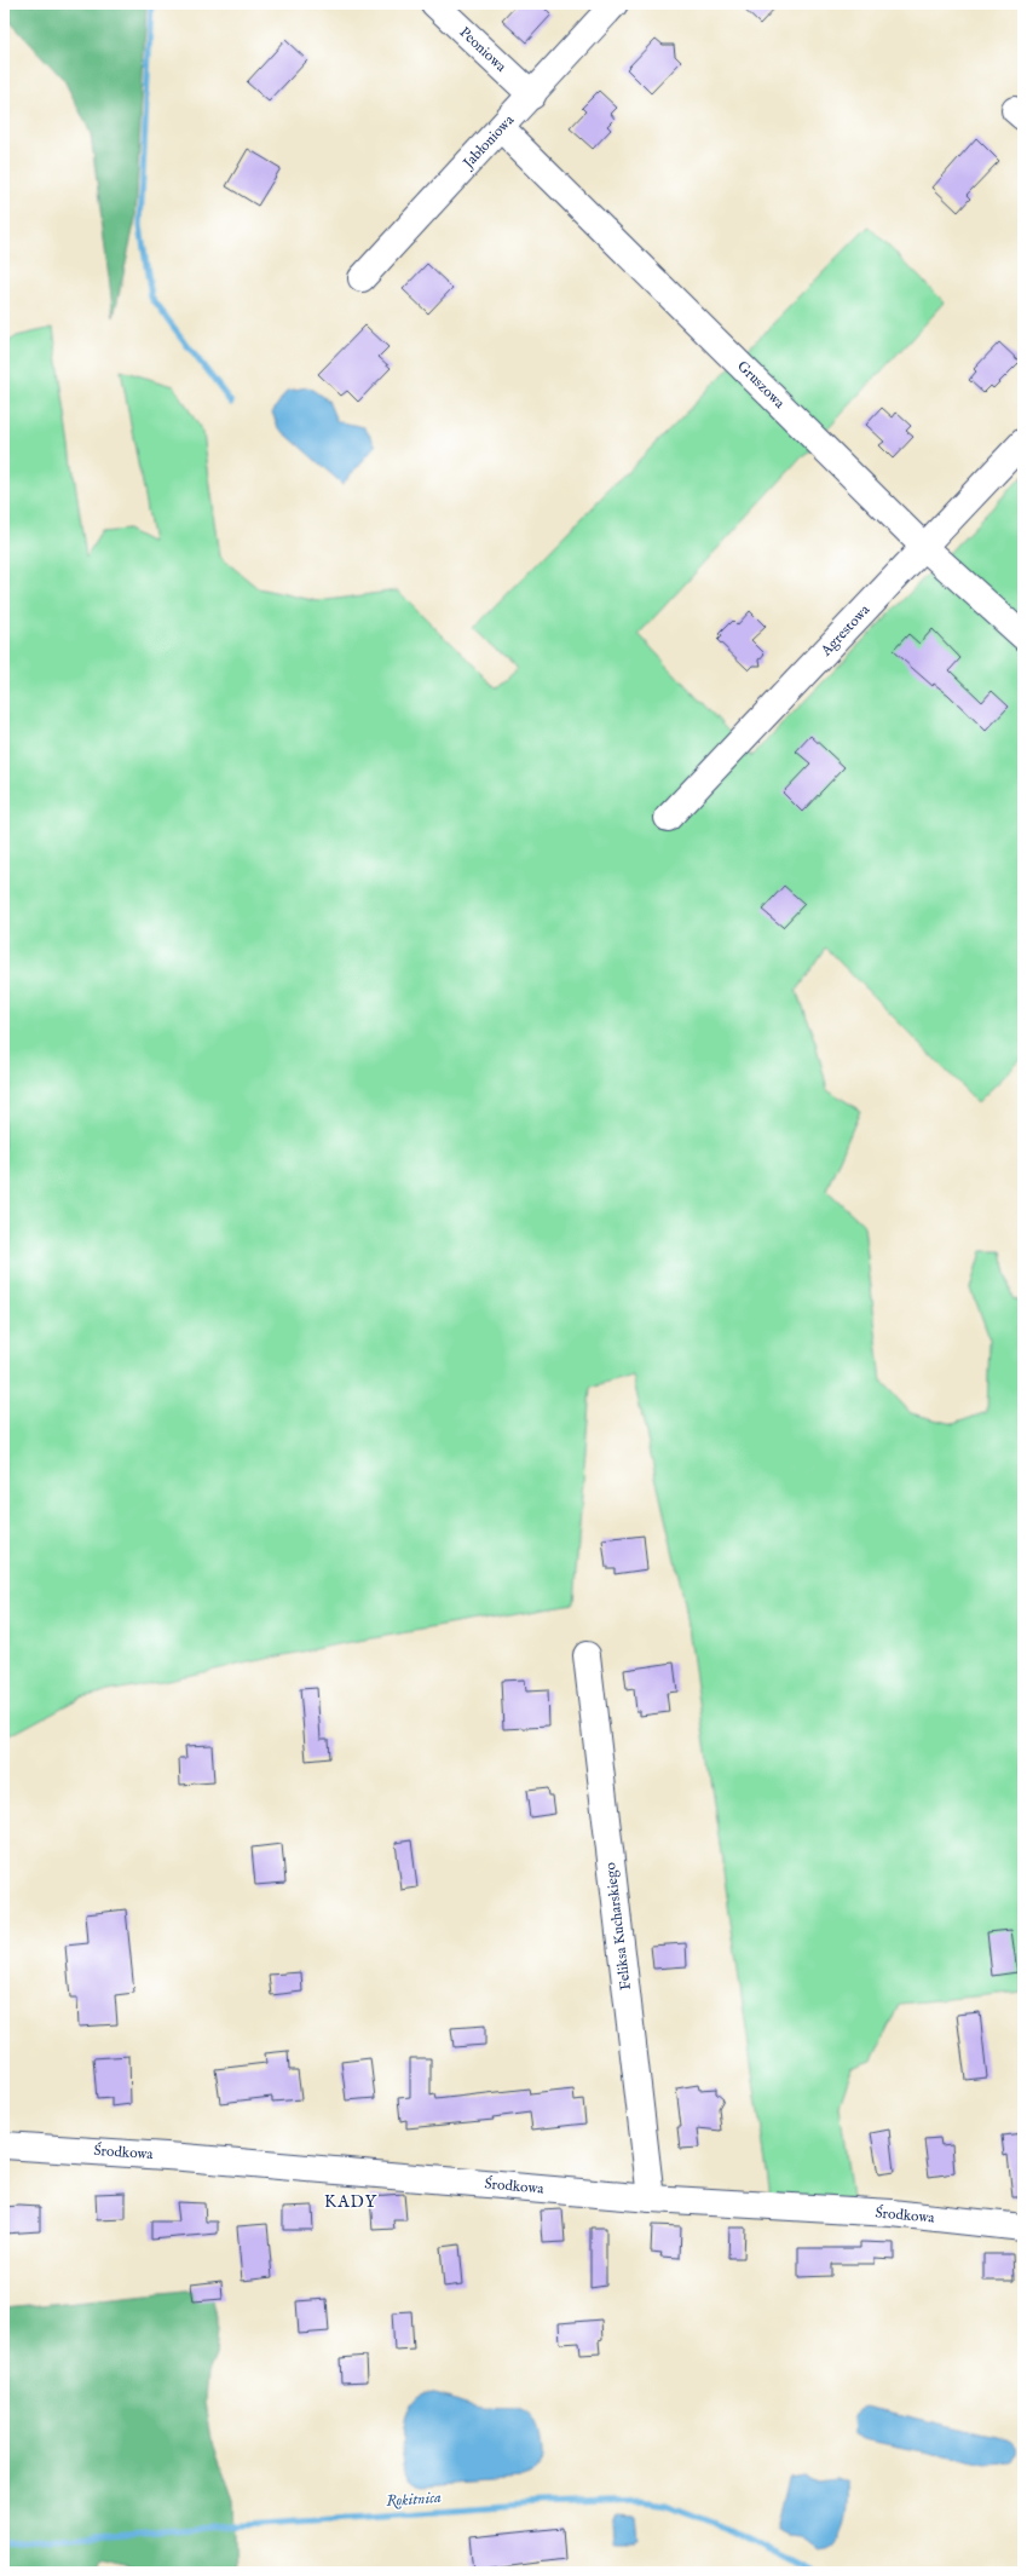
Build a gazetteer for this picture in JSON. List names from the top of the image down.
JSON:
{
  "streets": {
    "street": [
      "Peoniowa",
      "Jabłoniowa",
      "Gruszowa",
      "Agrestowa",
      "Feliksa Kucharskiego",
      "Środkowa"
    ]
  },
  "crossings": [
    ["Peoniowa", "Jabłoniowa"],
    ["Jabłoniowa", "Gruszowa"],
    ["Gruszowa", "Agrestowa"],
    ["Feliksa Kucharskiego", "Środkowa"]
  ],
  "districts": ["KADY"],
  "water": ["Rokitnica"]
}
